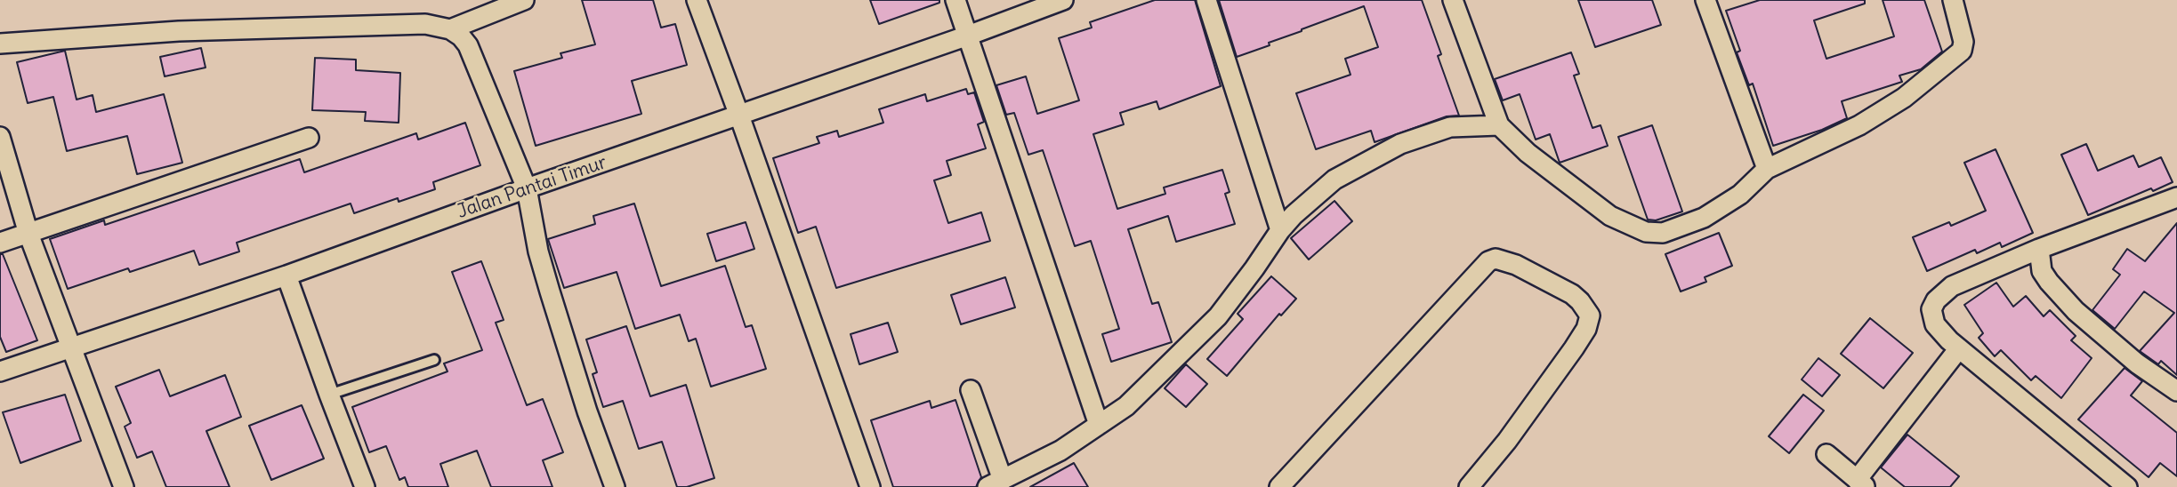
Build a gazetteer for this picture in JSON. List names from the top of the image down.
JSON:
{
  "streets": {
    "street": ["Jalan Pantai Timur"]
  }
}
